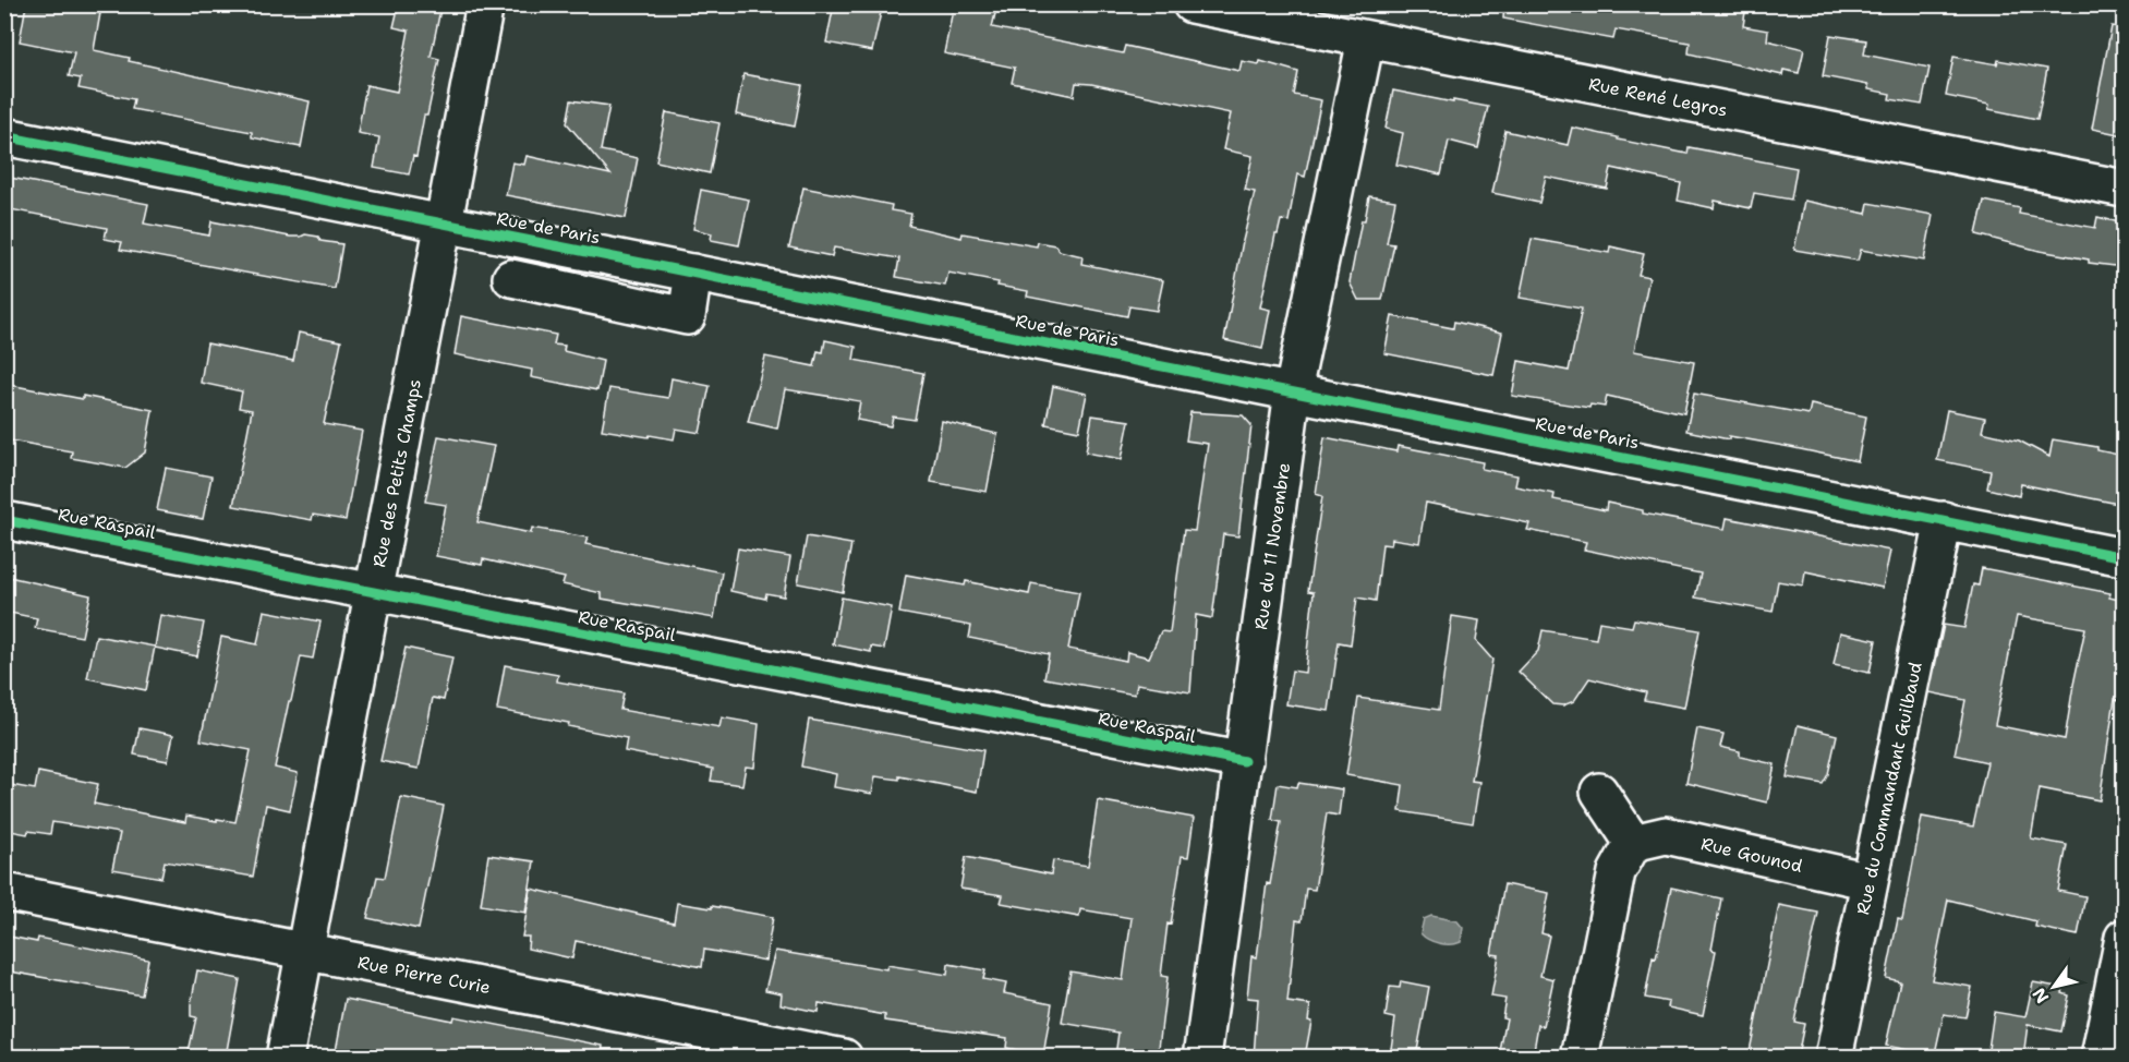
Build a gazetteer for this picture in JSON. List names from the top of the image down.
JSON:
{
  "streets": {
    "street": [
      "Rue René Legros",
      "Rue de Paris",
      "Rue des Petits Champs",
      "Rue Raspail",
      "Rue du 11 Novembre",
      "Rue du Commandant Guilbaud",
      "Rue Gounod",
      "Rue Pierre Curie"
    ]
  },
  "crossings": [
    ["Rue René Legros", "Rue du 11 Novembre"],
    ["Rue de Paris", "Rue des Petits Champs"],
    ["Rue de Paris", "Rue du 11 Novembre"],
    ["Rue de Paris", "Rue du Commandant Guilbaud"],
    ["Rue des Petits Champs", "Rue Raspail"],
    ["Rue des Petits Champs", "Rue Pierre Curie"],
    ["Rue Raspail", "Rue du 11 Novembre"],
    ["Rue du Commandant Guilbaud", "Rue Gounod"]
  ],
  "north": "bottom left"
}
